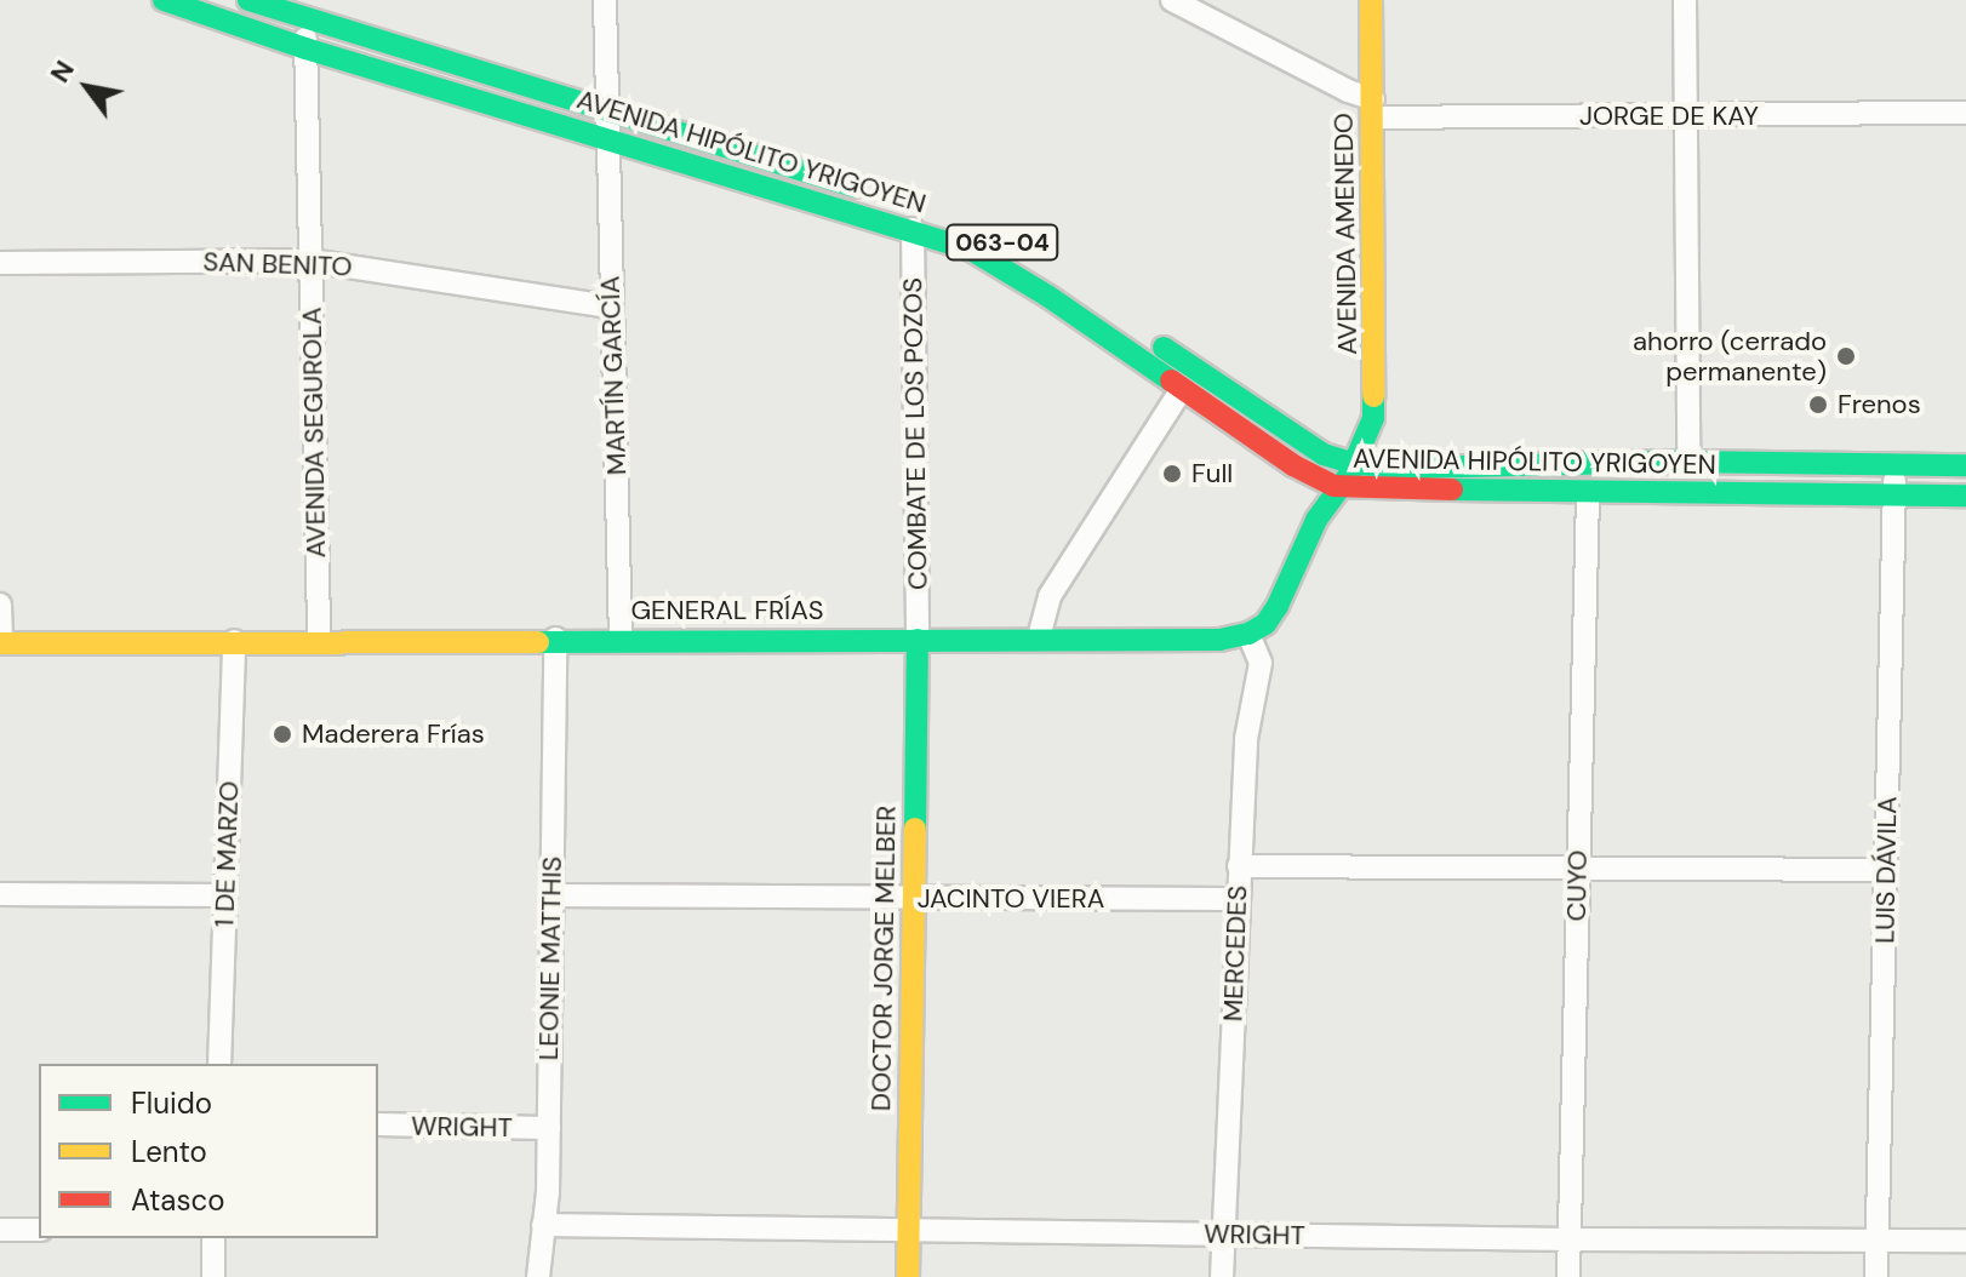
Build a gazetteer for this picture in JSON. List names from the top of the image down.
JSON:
{
  "streets": {
    "main road": [
      "AVENIDA HIPÓLITO YRIGOYEN",
      "AVENIDA AMENEDO",
      "063-04",
      "GENERAL FRÍAS",
      "DOCTOR JORGE MELBER"
    ],
    "street": [
      "JORGE DE KAY",
      "SAN BENITO",
      "MARTÍN GARCÍA",
      "AVENIDA SEGUROLA",
      "COMBATE DE LOS POZOS",
      "1 DE MARZO",
      "LUIS DÁVILA",
      "CUYO",
      "JACINTO VIERA",
      "MERCEDES",
      "LEONIE MATTHIS",
      "WRIGHT"
    ]
  },
  "crossings": [
    ["JORGE DE KAY", "AVENIDA AMENEDO"],
    ["AVENIDA HIPÓLITO YRIGOYEN", "AVENIDA AMENEDO"],
    ["AVENIDA HIPÓLITO YRIGOYEN", "MARTÍN GARCÍA"],
    ["AVENIDA HIPÓLITO YRIGOYEN", "AVENIDA SEGUROLA"],
    ["AVENIDA HIPÓLITO YRIGOYEN", "COMBATE DE LOS POZOS"],
    ["AVENIDA HIPÓLITO YRIGOYEN", "LUIS DÁVILA"],
    ["AVENIDA HIPÓLITO YRIGOYEN", "CUYO"],
    ["SAN BENITO", "MARTÍN GARCÍA"],
    ["SAN BENITO", "AVENIDA SEGUROLA"],
    ["MARTÍN GARCÍA", "GENERAL FRÍAS"],
    ["AVENIDA SEGUROLA", "GENERAL FRÍAS"],
    ["COMBATE DE LOS POZOS", "GENERAL FRÍAS"],
    ["COMBATE DE LOS POZOS", "DOCTOR JORGE MELBER"],
    ["GENERAL FRÍAS", "1 DE MARZO"],
    ["GENERAL FRÍAS", "MERCEDES"],
    ["GENERAL FRÍAS", "LEONIE MATTHIS"],
    ["GENERAL FRÍAS", "DOCTOR JORGE MELBER"],
    ["LUIS DÁVILA", "WRIGHT"],
    ["CUYO", "WRIGHT"],
    ["JACINTO VIERA", "MERCEDES"],
    ["JACINTO VIERA", "LEONIE MATTHIS"],
    ["JACINTO VIERA", "DOCTOR JORGE MELBER"],
    ["MERCEDES", "WRIGHT"],
    ["LEONIE MATTHIS", "WRIGHT"],
    ["DOCTOR JORGE MELBER", "WRIGHT"]
  ],
  "places": [
    "ahorro (cerrado permanente)",
    "Frenos",
    "Full",
    "Maderera Frías"
  ],
  "legend": ["Fluido", "Lento", "Atasco"],
  "north": "top left"
}
